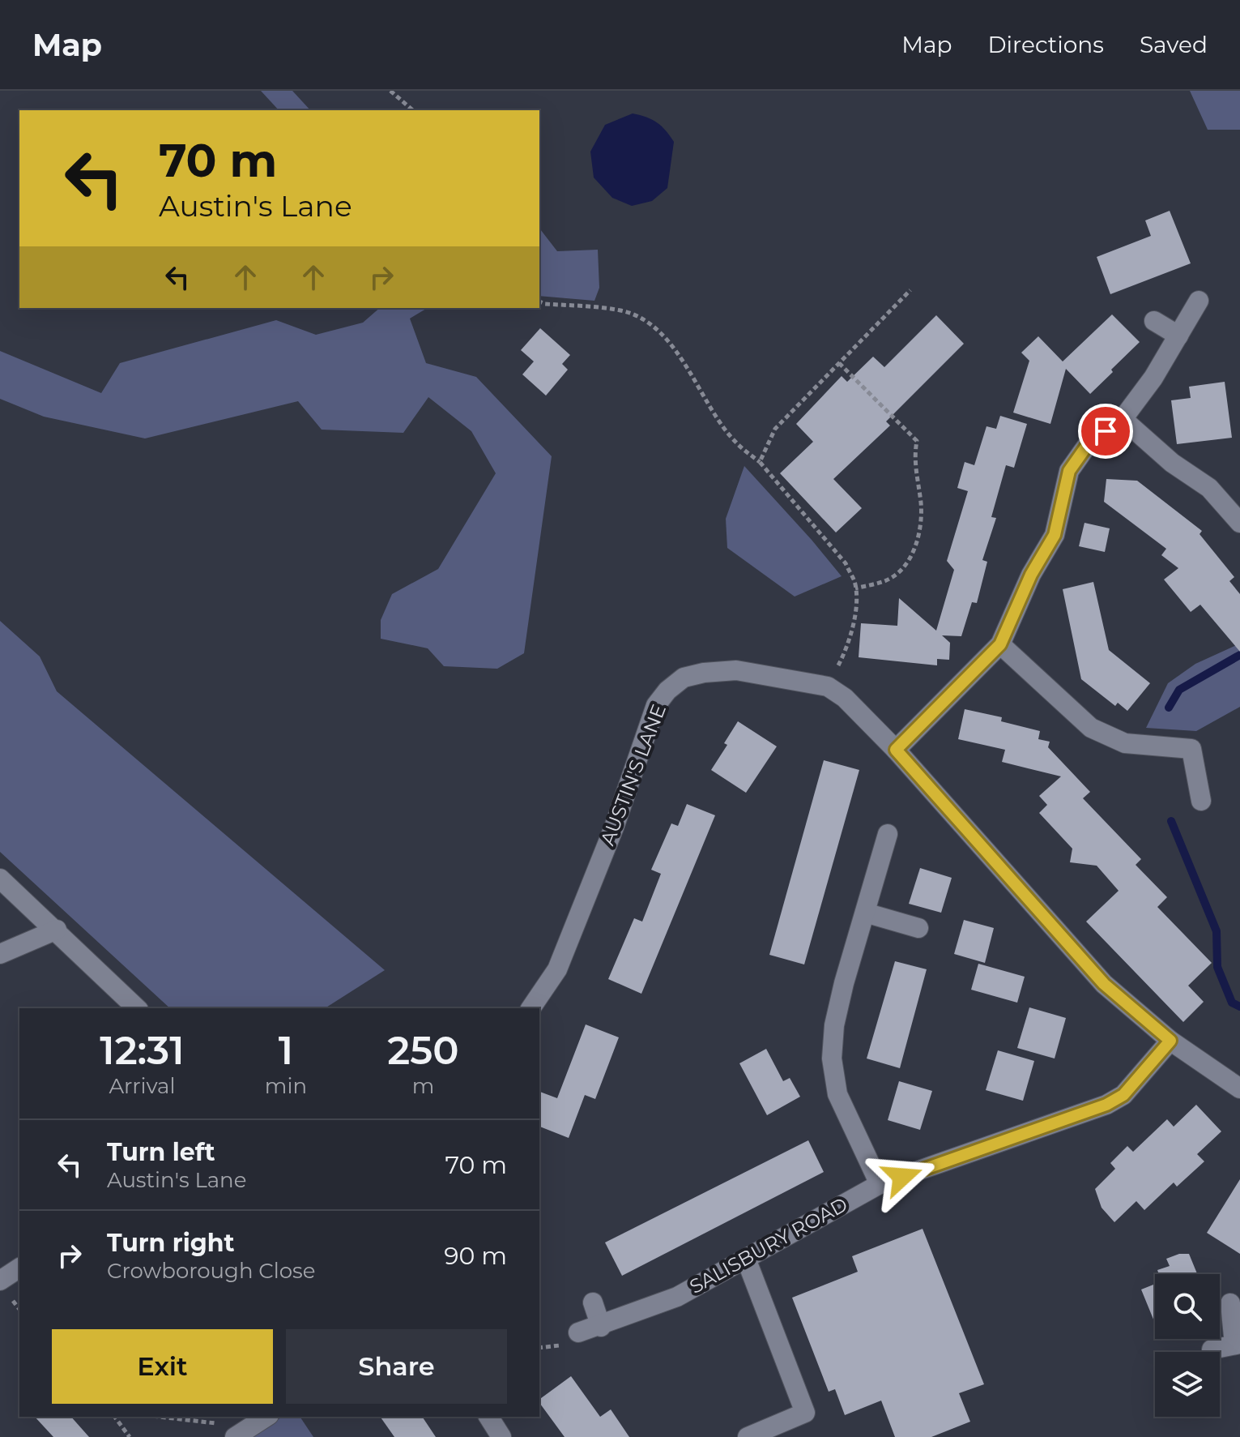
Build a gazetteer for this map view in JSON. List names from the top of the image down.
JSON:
{
  "streets": {
    "street": ["AUSTIN'S LANE", "SALISBURY ROAD"]
  },
  "crossings": [
    ["AUSTIN'S LANE", "SALISBURY ROAD"]
  ],
  "page": {
    "header": "Map",
    "nav": ["Map", "Directions", "Saved"],
    "turn": ["70 m", "Austin's Lane"],
    "eta": [
      "12:31",
      "Arrival",
      "1",
      "min",
      "250",
      "m"
    ],
    "list": [
      {
        "name": "Turn left",
        "note": "Austin's Lane",
        "value": "70 m"
      },
      {
        "name": "Turn right",
        "note": "Crowborough Close",
        "value": "90 m"
      }
    ],
    "buttons": ["Exit", "Share"]
  }
}
